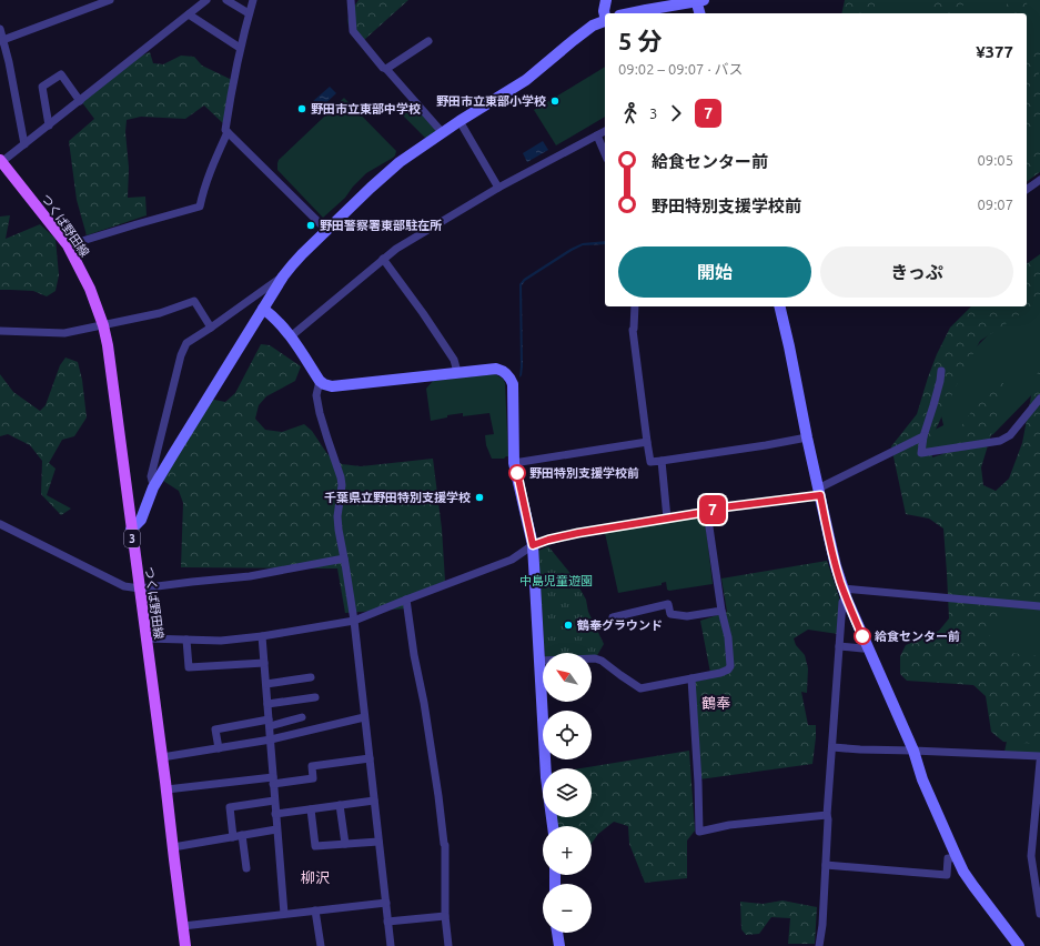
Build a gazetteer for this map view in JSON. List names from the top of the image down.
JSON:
{
  "streets": {
    "main road": ["つくば野田線", "3"]
  },
  "districts": ["鶴奉", "柳沢"],
  "parks": ["中島児童遊園"],
  "places": [
    "野田市立東部小学校",
    "野田市立東部中学校",
    "野田警察署東部駐在所",
    "野田特別支援学校前",
    "千葉県立野田特別支援学校",
    "鶴奉グラウンド",
    "給食センター前"
  ],
  "lines": ["bus line 7"],
  "north": "top left",
  "page": {
    "on_map": "7",
    "heading": ["5 分", "09:02 – 09:07 · バス", "¥377"],
    "legs": ["3", "7"],
    "list": [
      {
        "name": "給食センター前",
        "value": "09:05"
      },
      {
        "name": "野田特別支援学校前",
        "value": "09:07"
      }
    ],
    "buttons": ["開始", "きっぷ"],
    "map_buttons": ["+", "−"]
  }
}
